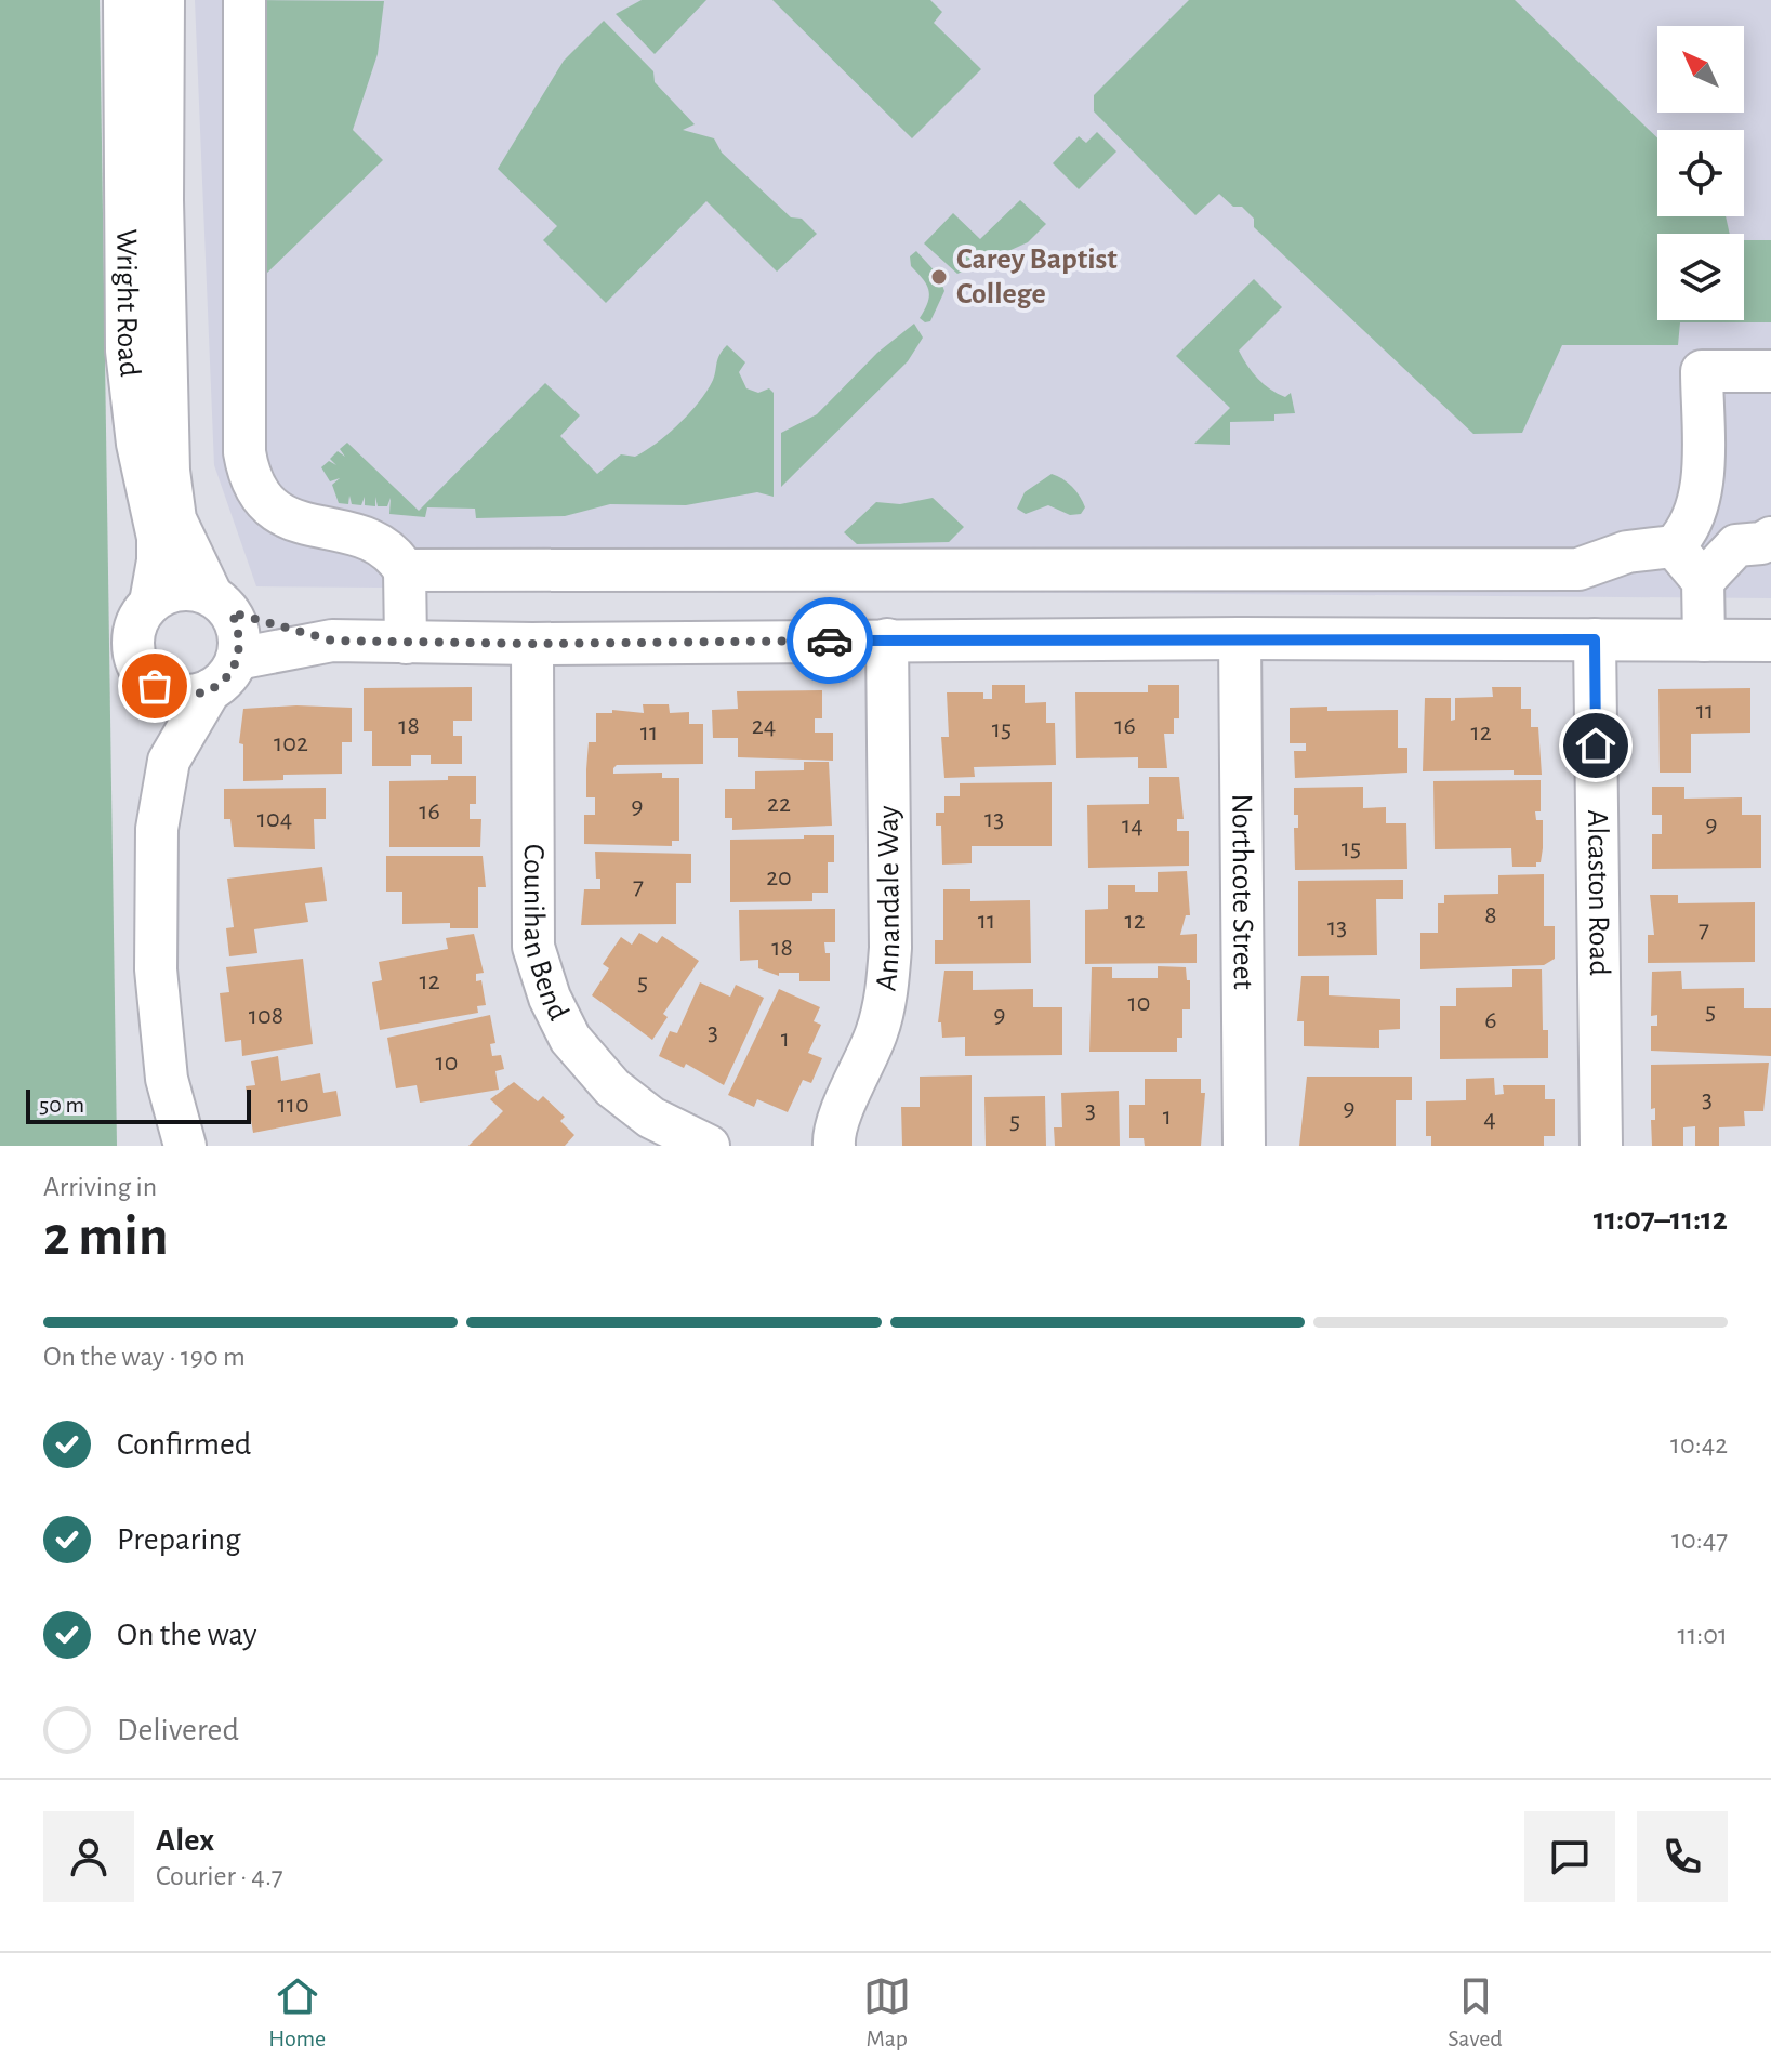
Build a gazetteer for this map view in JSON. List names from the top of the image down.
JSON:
{
  "streets": {
    "street": [
      "Wright Road",
      "Northcote Street",
      "Alcaston Road",
      "Annandale Way",
      "Counihan Bend"
    ]
  },
  "places": ["Carey Baptist College"],
  "house_numbers": [
    "11",
    "18",
    "24",
    "16",
    "15",
    "11",
    "12",
    "102",
    "22",
    "9",
    "16",
    "104",
    "13",
    "9",
    "14",
    "15",
    "20",
    "7",
    "8",
    "11",
    "12",
    "13",
    "7",
    "18",
    "12",
    "5",
    "10",
    "5",
    "9",
    "108",
    "6",
    "3",
    "1",
    "10",
    "3",
    "110",
    "9",
    "3",
    "1",
    "4",
    "5"
  ],
  "scale_bar": "50 m",
  "north": "top left",
  "page": {
    "scale": "50 m",
    "heading": ["2 min", "Arriving in", "11:07–11:12"],
    "panel": ["Alex", "Courier · 4.7"],
    "bar": "On the way · 190 m",
    "list": [
      ["Confirmed", "10:42"],
      ["Preparing", "10:47"],
      ["On the way", "11:01"],
      "Delivered"
    ],
    "tabs": ["Home", "Map", "Saved"]
  }
}
